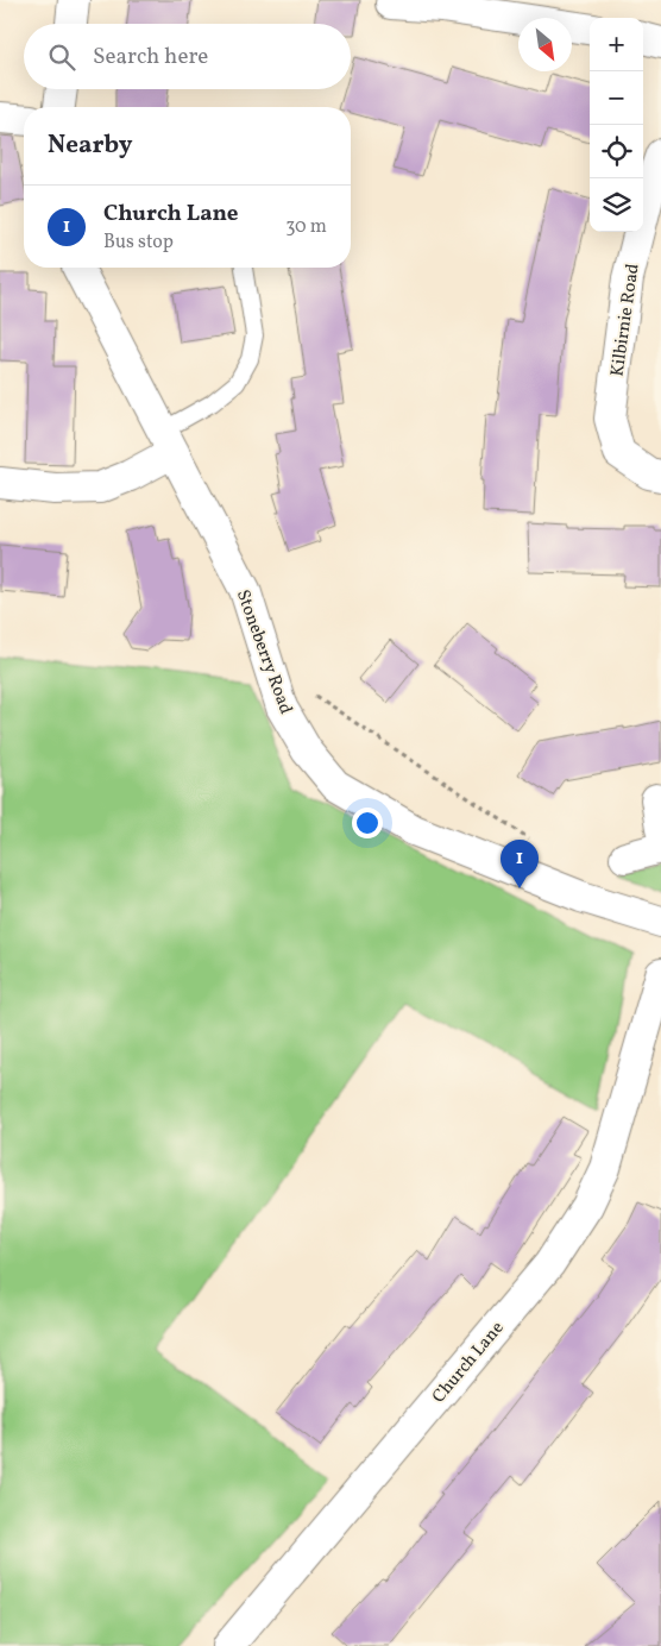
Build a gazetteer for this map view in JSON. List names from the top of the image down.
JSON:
{
  "streets": {
    "street": ["Kilbirnie Road", "Stoneberry Road", "Church Lane"]
  },
  "north": "bottom right",
  "page": {
    "map_buttons": ["+", "−"],
    "search": "Search here",
    "heading": "Nearby",
    "list": [
      {
        "mark": "1",
        "name": "Church Lane",
        "note": "Bus stop",
        "value": "30 m"
      }
    ],
    "pins": "1"
  }
}
